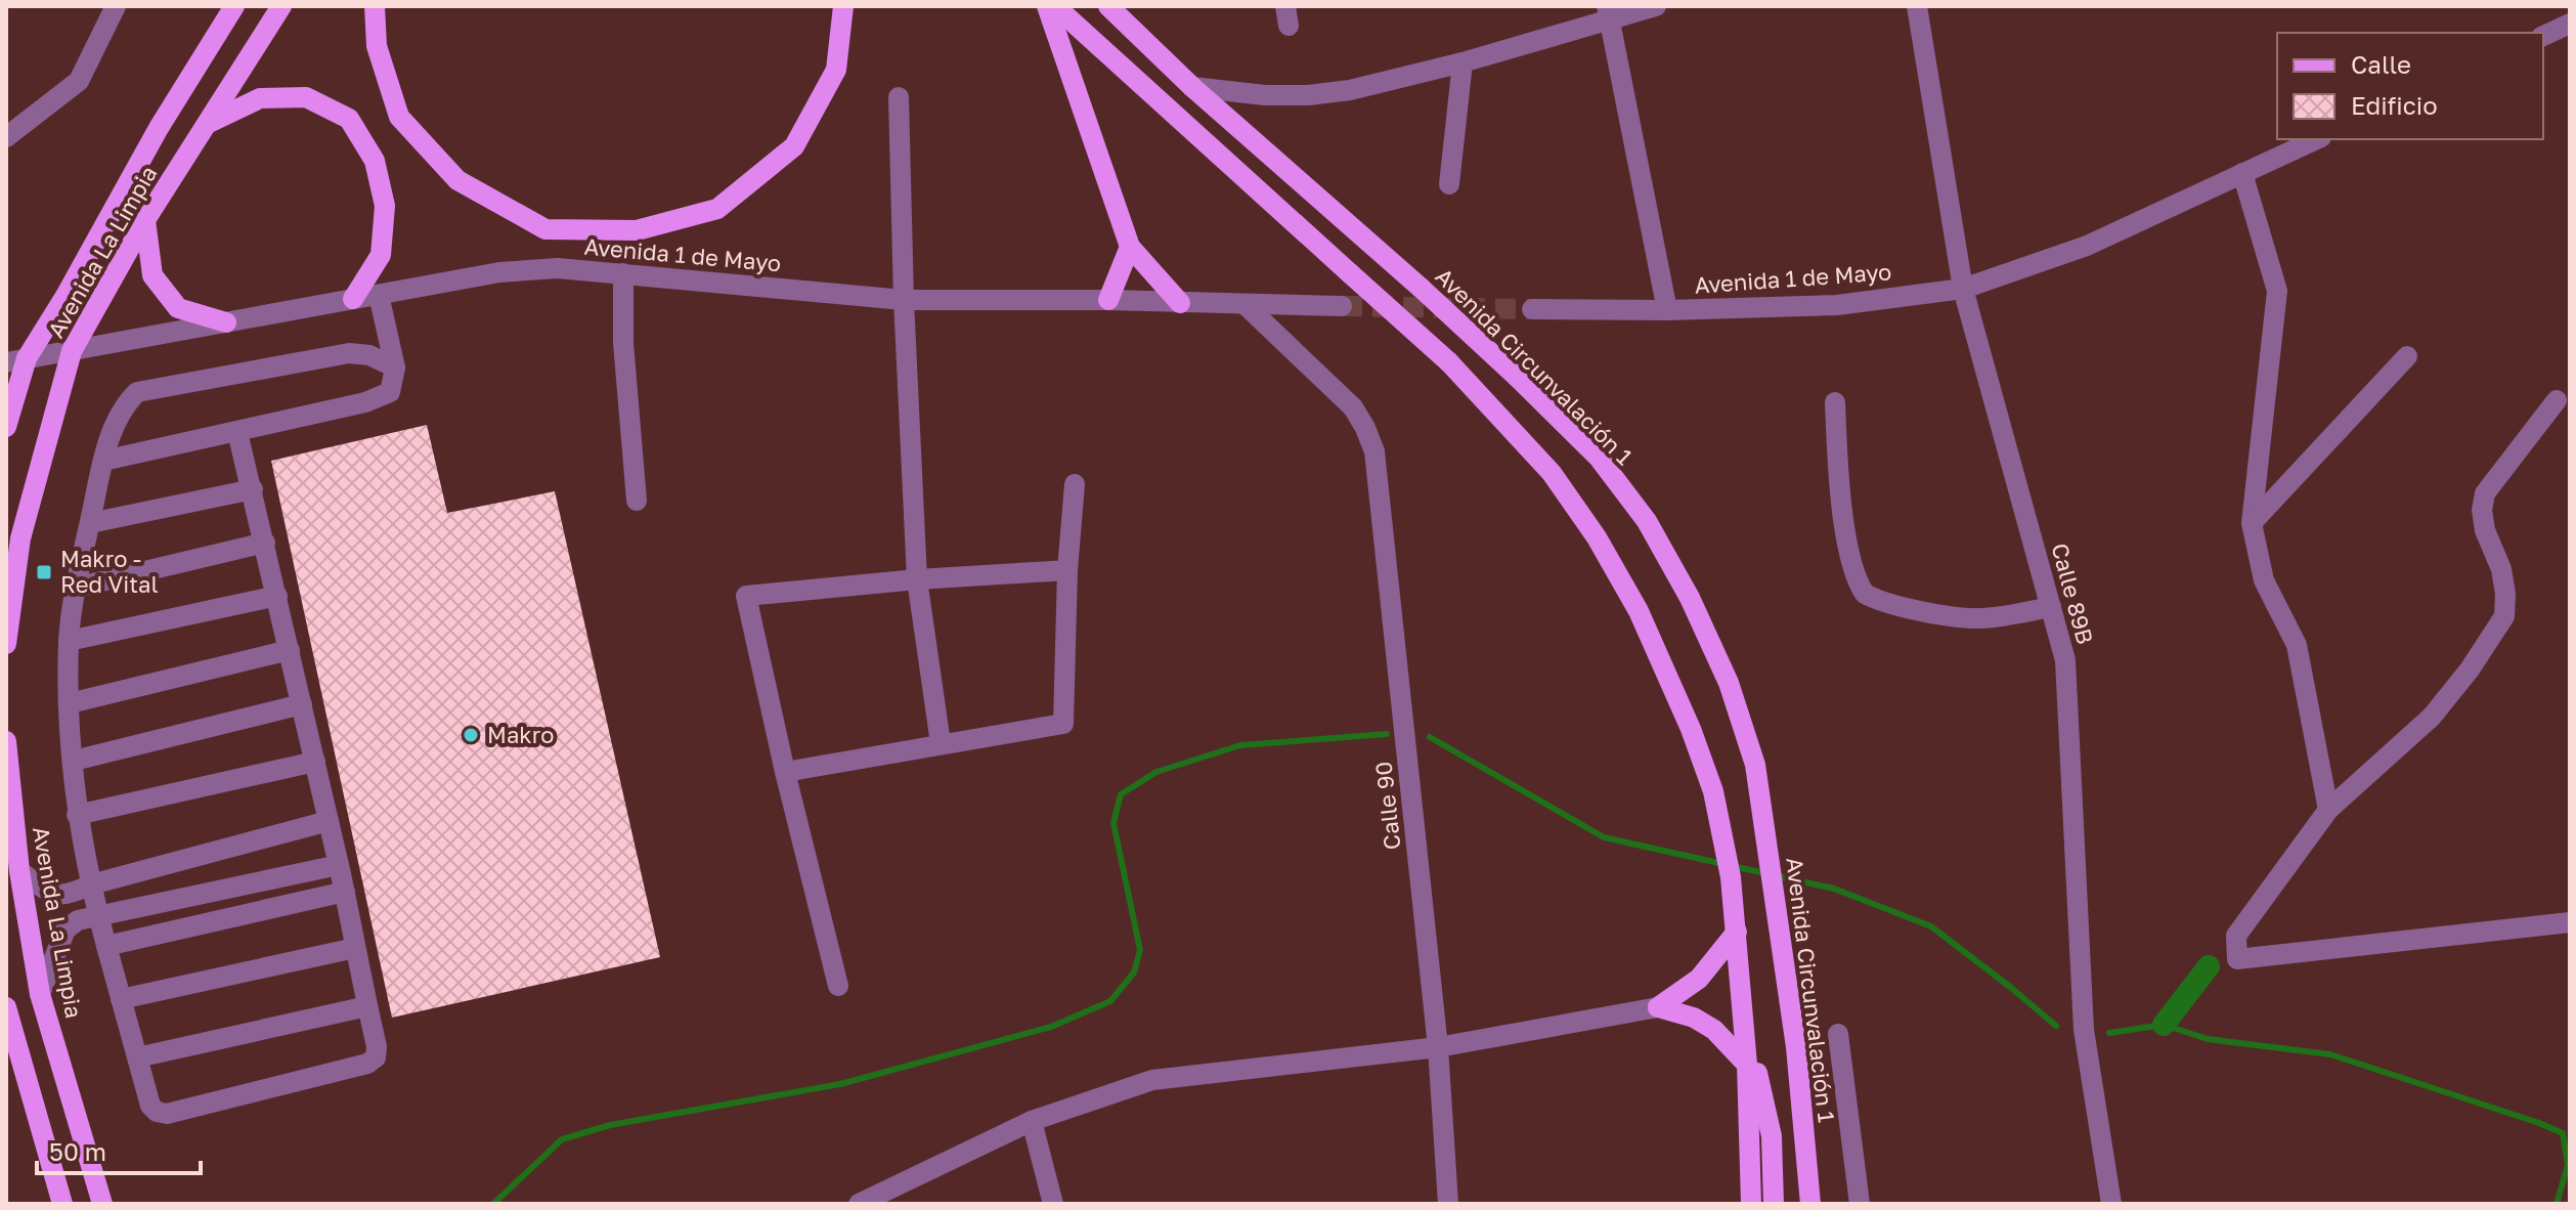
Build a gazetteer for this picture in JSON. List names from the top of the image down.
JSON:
{
  "streets": {
    "main road": ["Avenida La Limpia", "Avenida Circunvalación 1"],
    "street": ["Avenida 1 de Mayo", "Calle 89B", "Calle 90"]
  },
  "crossings": [
    ["Avenida La Limpia", "Avenida 1 de Mayo"],
    ["Avenida 1 de Mayo", "Calle 89B"],
    ["Avenida 1 de Mayo", "Calle 90"]
  ],
  "places": {
    "transit": ["Makro - Red Vital"],
    "other": ["Makro"]
  },
  "legend": ["Calle", "Edificio"],
  "scale_bar": "50 m"
}
